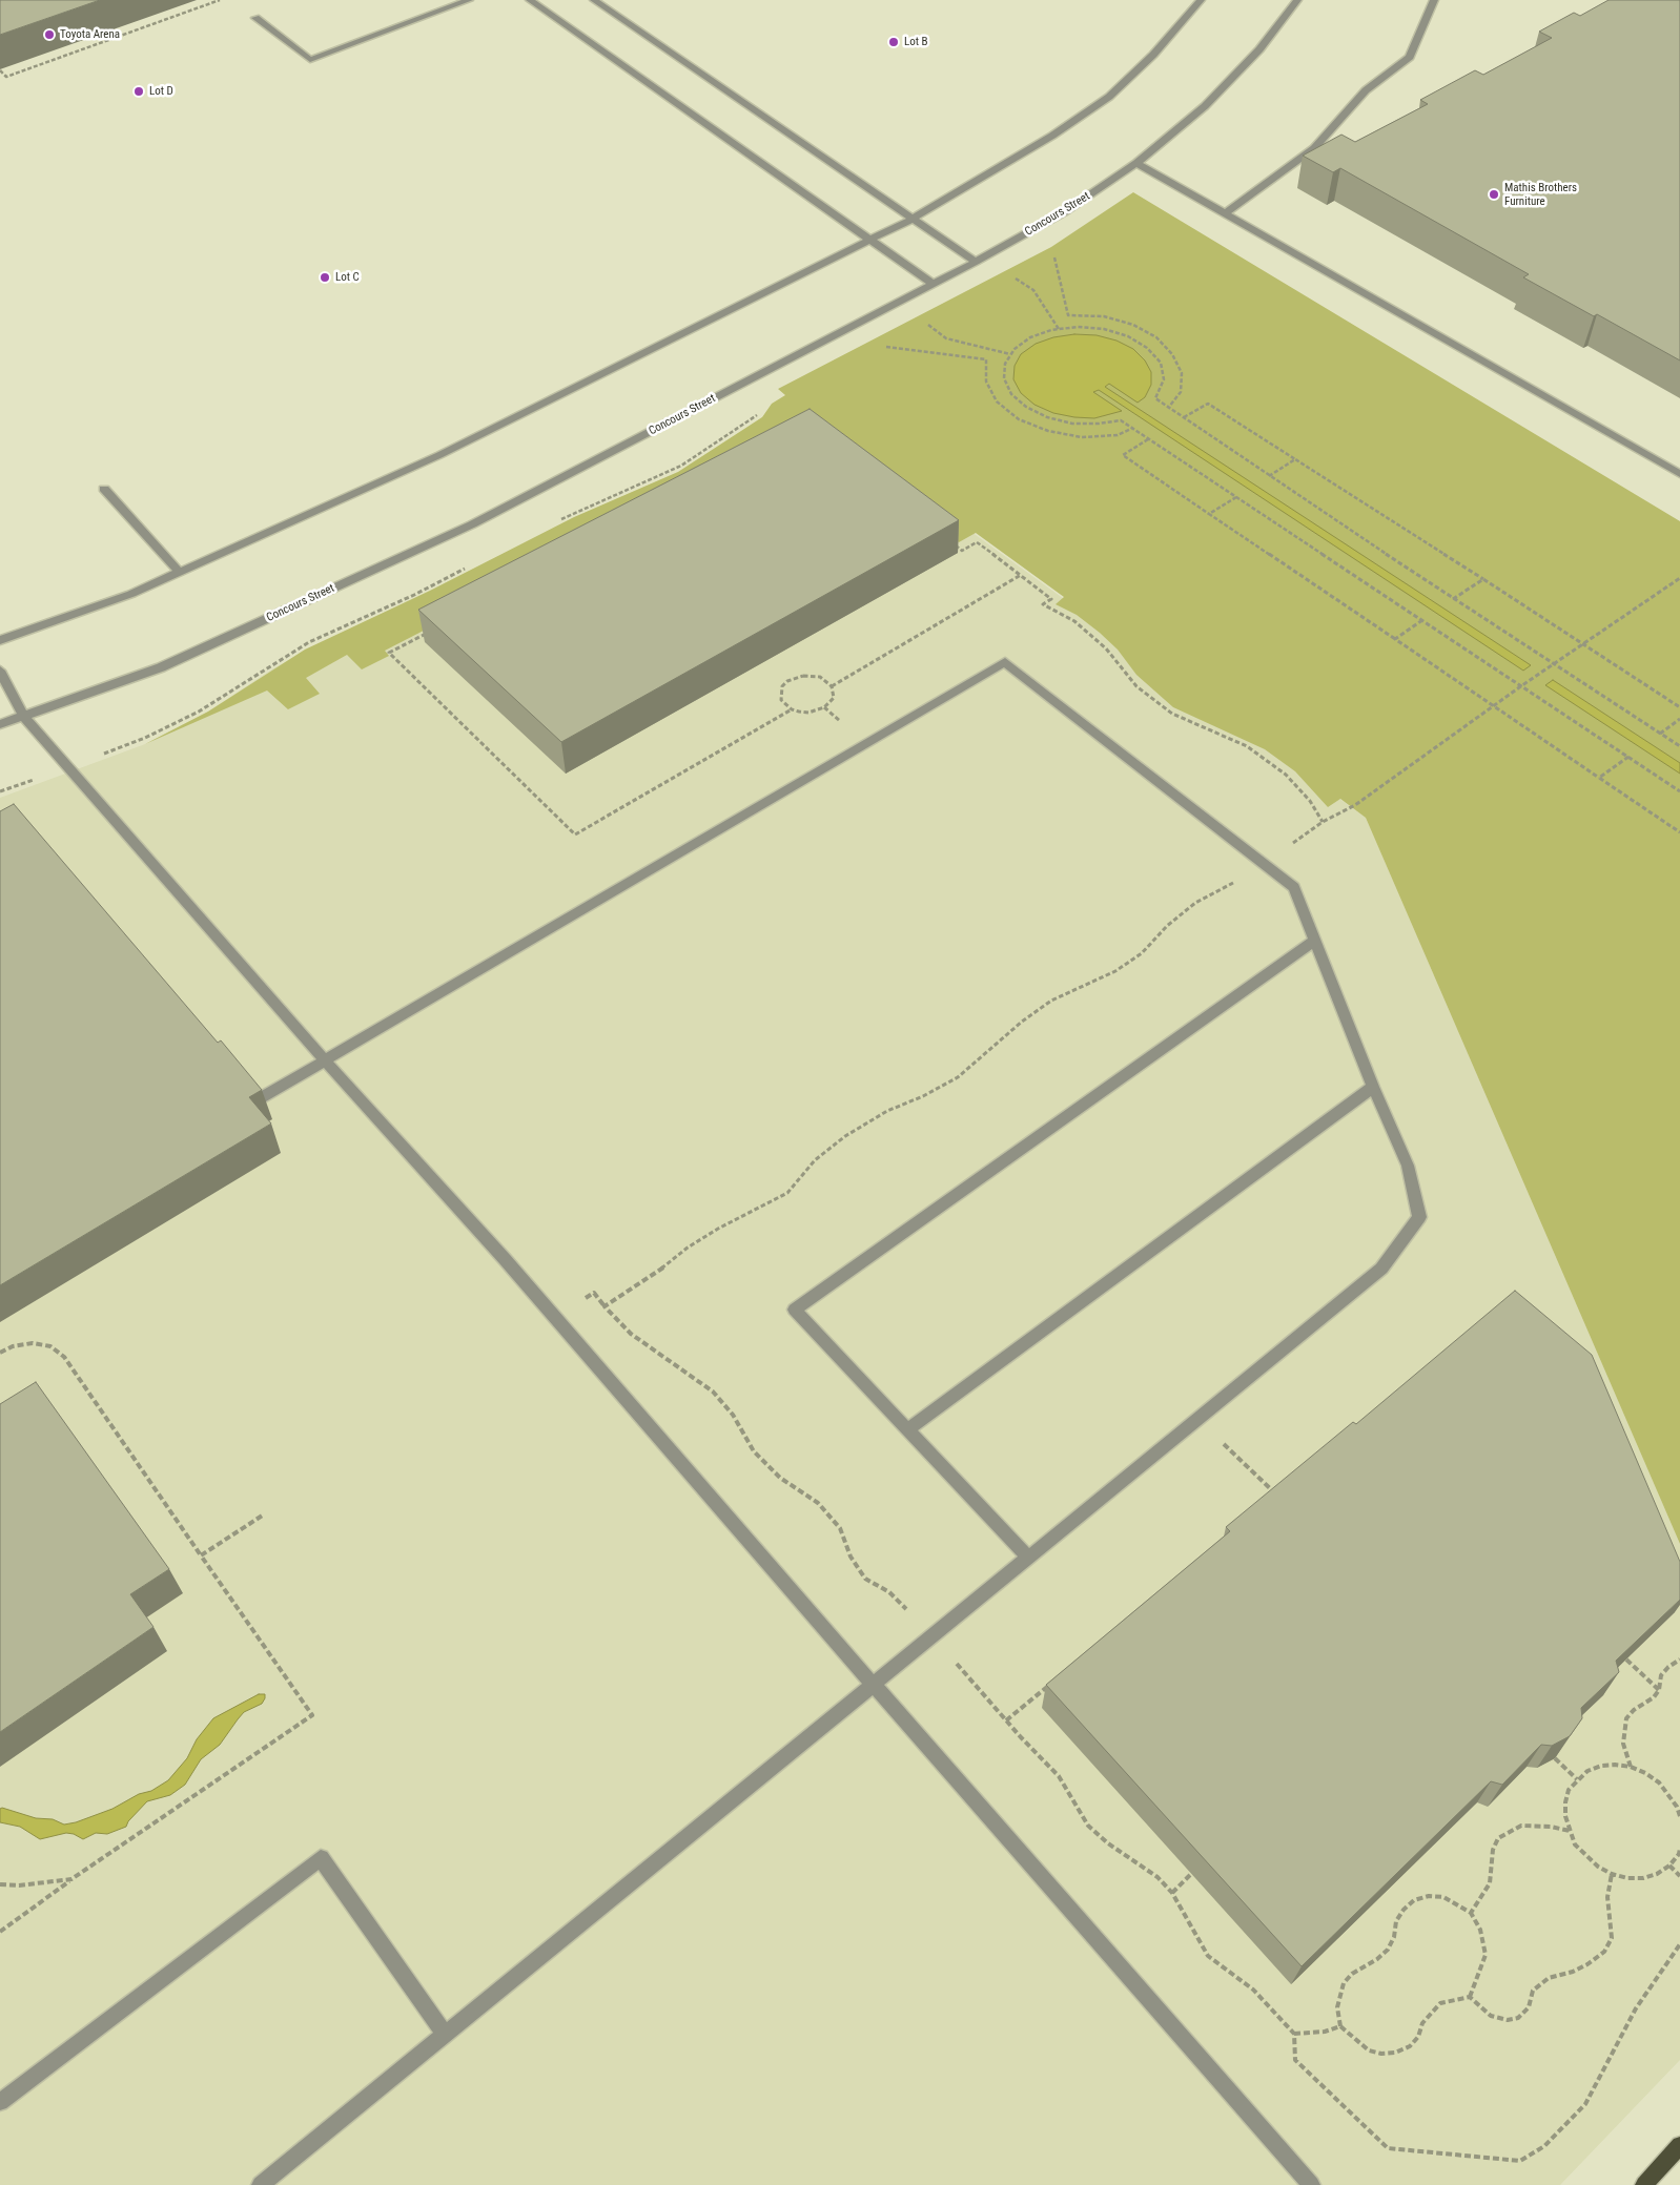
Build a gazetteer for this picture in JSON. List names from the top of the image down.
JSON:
{
  "streets": {
    "street": ["Concours Street"]
  },
  "places": [
    "Toyota Arena",
    "Lot B",
    "Lot D",
    "Mathis Brothers Furniture",
    "Lot C"
  ]
}
